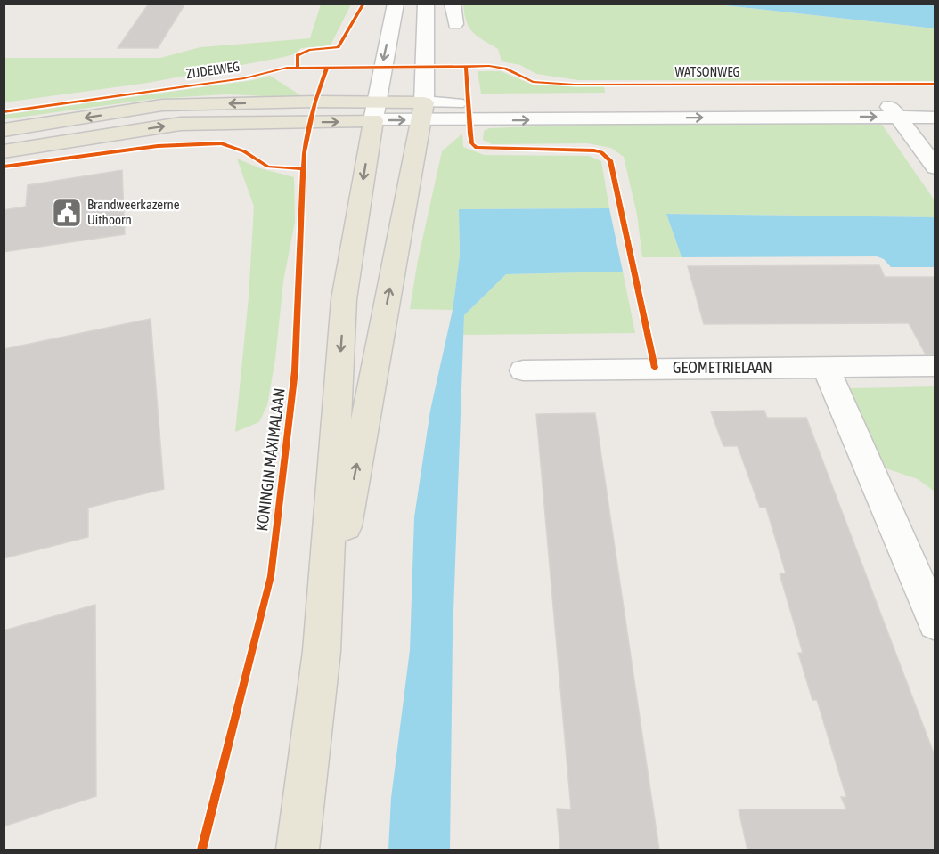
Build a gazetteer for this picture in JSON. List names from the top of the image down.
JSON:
{
  "streets": {
    "main road": ["ZIJDELWEG"],
    "street": ["WATSONWEG", "GEOMETRIELAAN"],
    "cycle path": ["KONINGIN MÁXIMALAAN"]
  },
  "places": {
    "public building": ["Brandweerkazerne Uithoorn"]
  }
}
